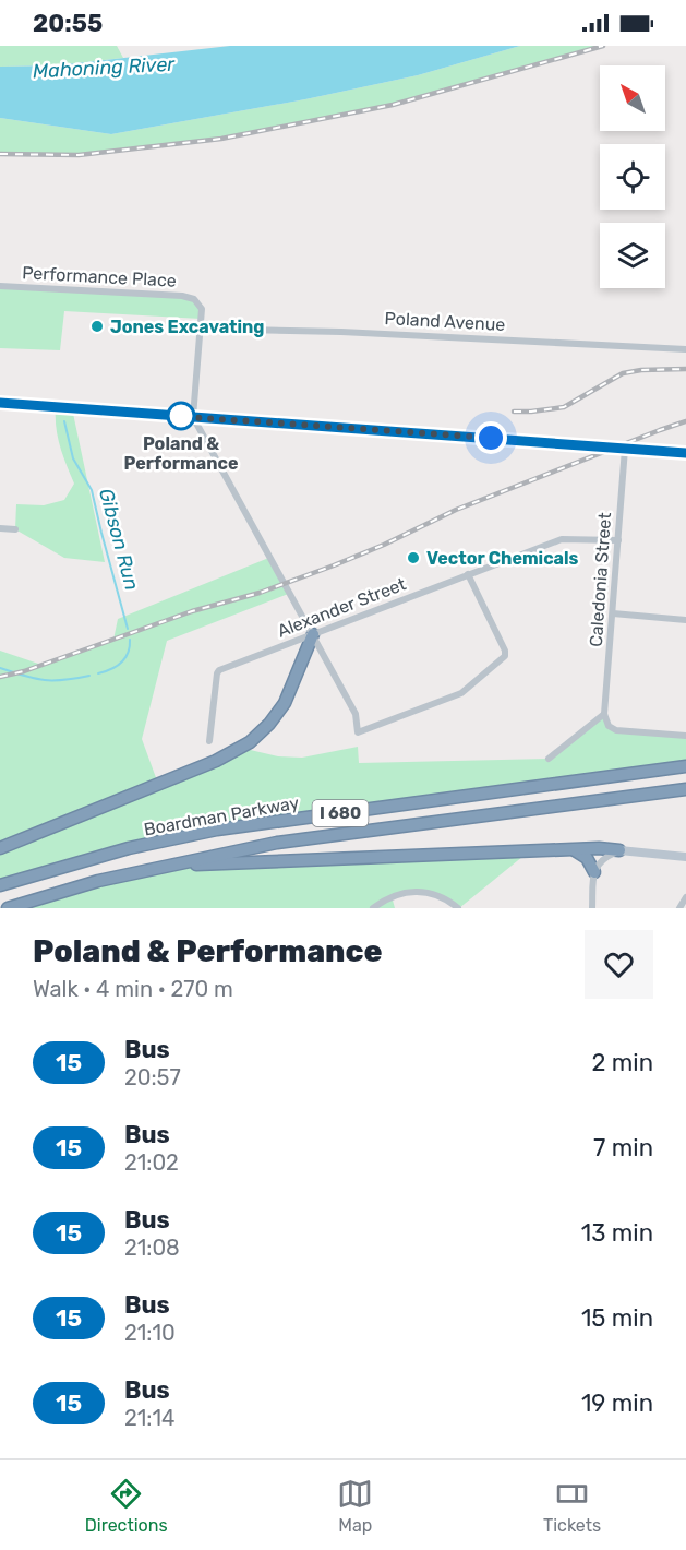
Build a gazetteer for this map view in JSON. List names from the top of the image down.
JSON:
{
  "streets": {
    "highway": ["I 680", "Boardman Parkway"],
    "street": [
      "Performance Place",
      "Poland Avenue",
      "Caledonia Street",
      "Alexander Street"
    ]
  },
  "crossings": [
    ["Performance Place", "Poland Avenue"],
    ["Caledonia Street", "Alexander Street"]
  ],
  "water": ["Mahoning River", "Gibson Run"],
  "places": ["Jones Excavating", "Poland & Performance", "Vector Chemicals"],
  "lines": ["bus line 15"],
  "north": "top left",
  "page": {
    "status": "20:55",
    "heading": ["Poland & Performance", "Walk · 4 min · 270 m"],
    "list": [
      {
        "mark": "15",
        "name": "Bus",
        "note": "20:57",
        "value": "2 min"
      },
      {
        "mark": "15",
        "name": "Bus",
        "note": "21:02",
        "value": "7 min"
      },
      {
        "mark": "15",
        "name": "Bus",
        "note": "21:08",
        "value": "13 min"
      },
      {
        "mark": "15",
        "name": "Bus",
        "note": "21:10",
        "value": "15 min"
      },
      {
        "mark": "15",
        "name": "Bus",
        "note": "21:14",
        "value": "19 min"
      }
    ],
    "tabs": ["Directions", "Map", "Tickets"]
  }
}
